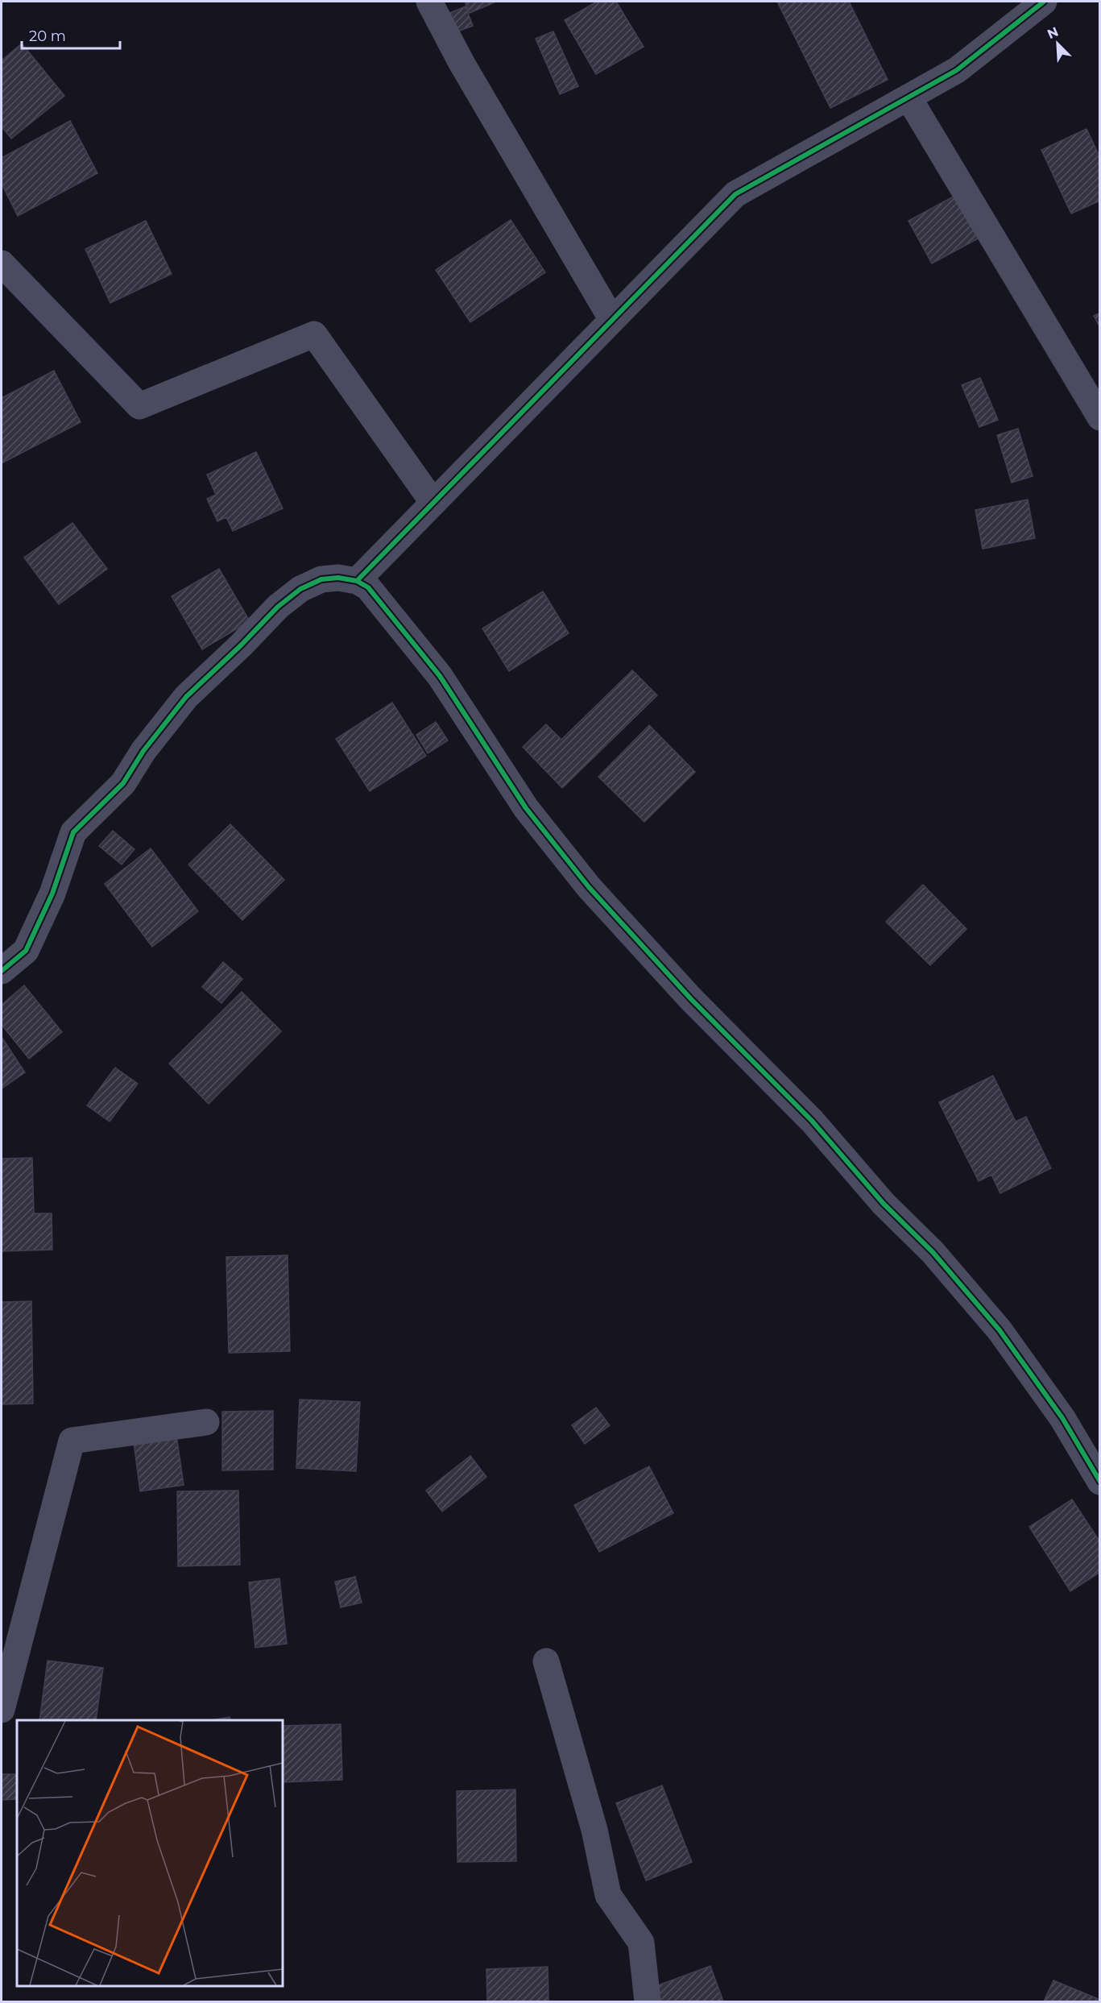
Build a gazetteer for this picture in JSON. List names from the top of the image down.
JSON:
{
  "scale_bar": "20 m",
  "north": "top left"
}
